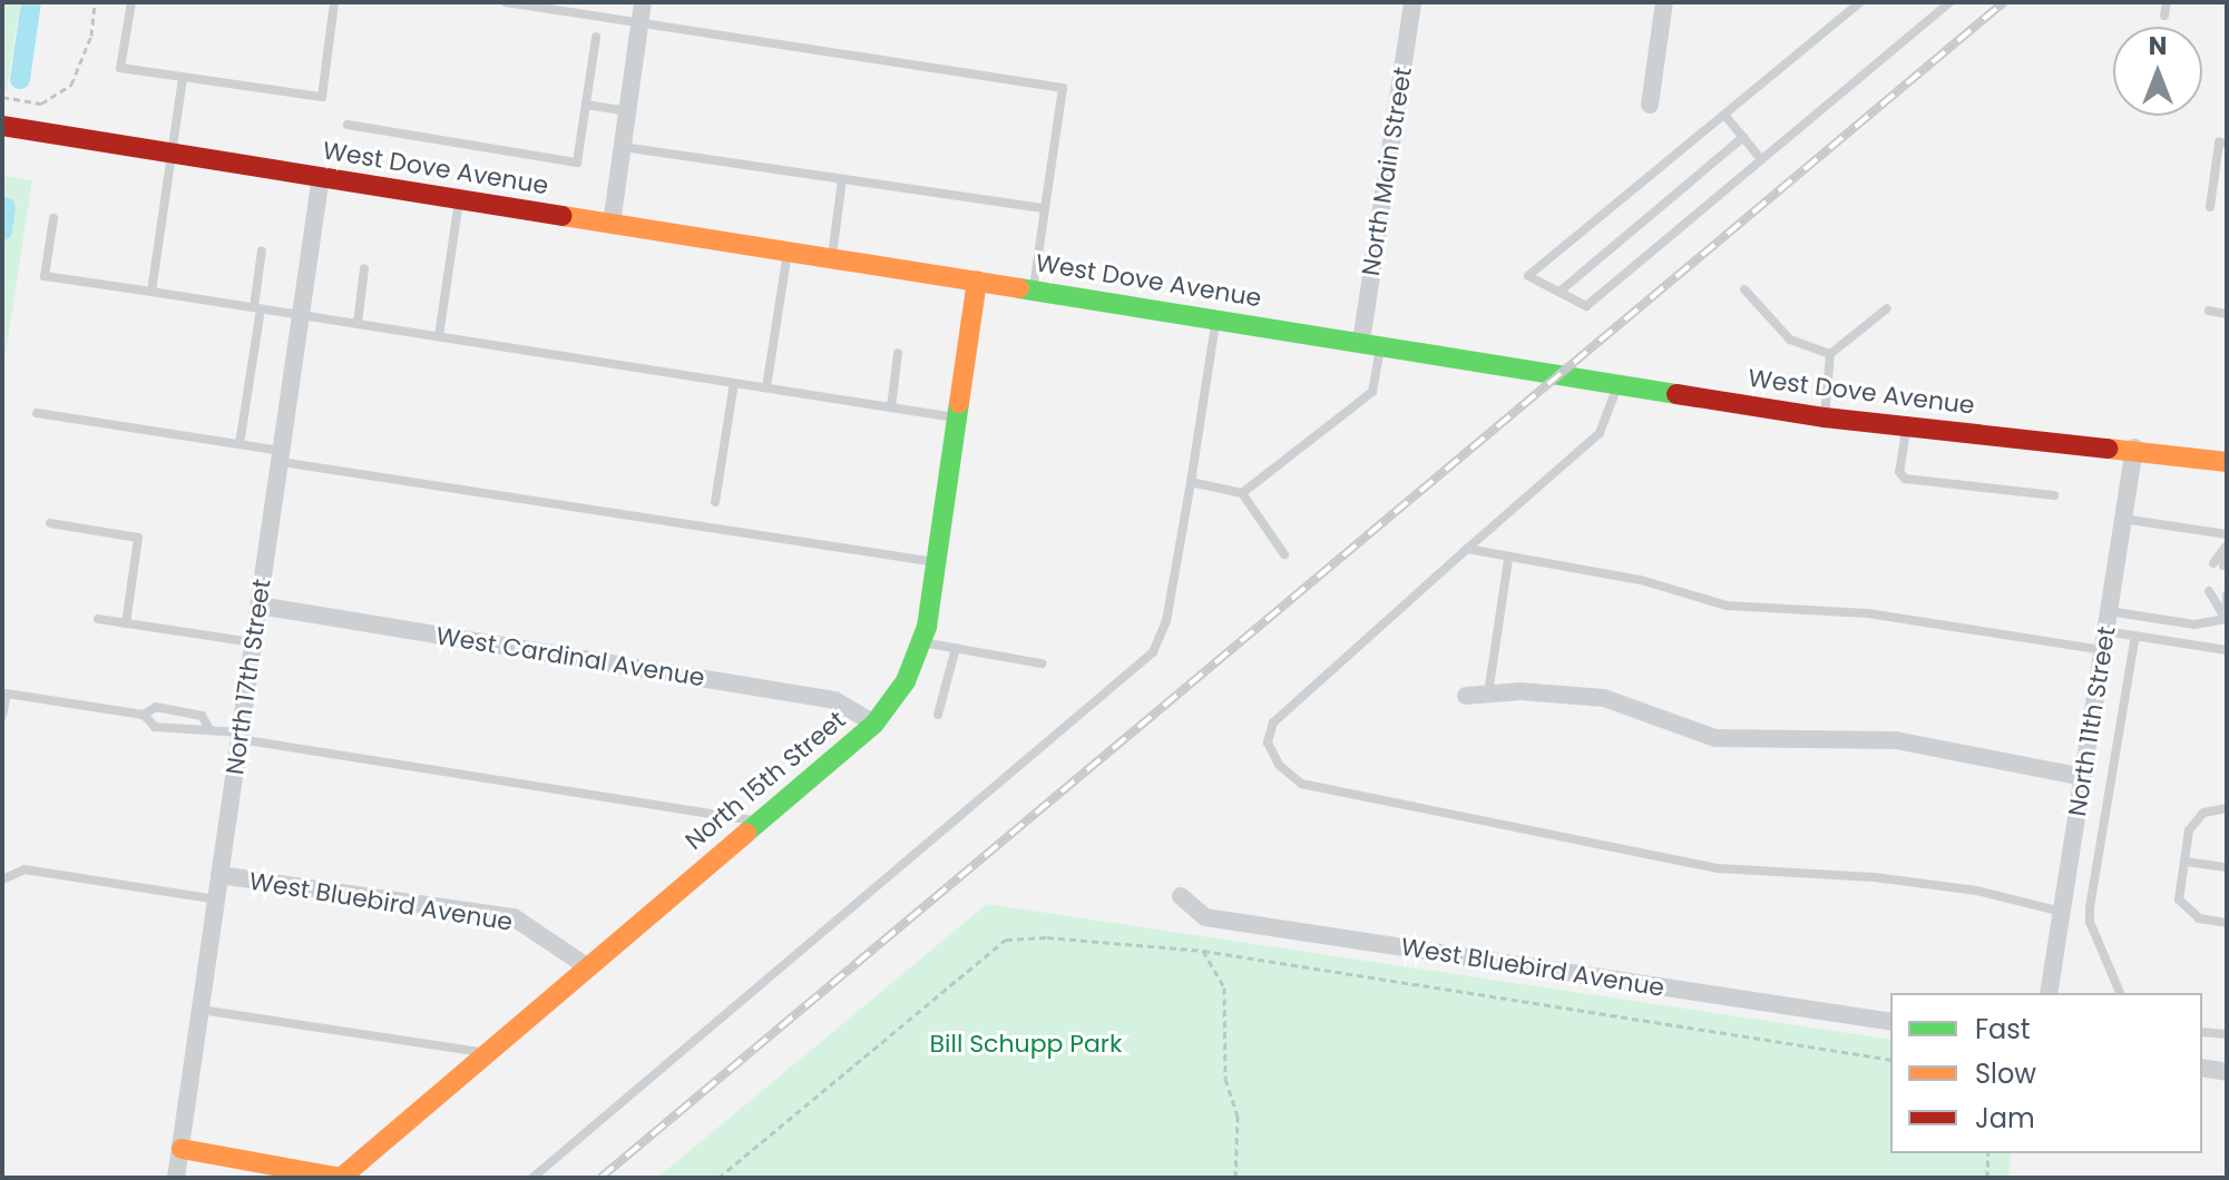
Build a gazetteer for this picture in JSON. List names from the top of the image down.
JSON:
{
  "streets": {
    "main road": ["West Dove Avenue", "North 15th Street"],
    "street": [
      "North Main Street",
      "West Cardinal Avenue",
      "North 17th Street",
      "North 11th Street",
      "West Bluebird Avenue"
    ]
  },
  "crossings": [
    ["West Dove Avenue", "North Main Street"],
    ["West Dove Avenue", "North 17th Street"],
    ["West Dove Avenue", "North 11th Street"],
    ["West Dove Avenue", "North 15th Street"],
    ["West Cardinal Avenue", "North 17th Street"],
    ["West Cardinal Avenue", "North 15th Street"],
    ["North 17th Street", "West Bluebird Avenue"],
    ["North 15th Street", "West Bluebird Avenue"]
  ],
  "parks": ["Bill Schupp Park"],
  "legend": ["Fast", "Slow", "Jam"],
  "north": "top"
}
